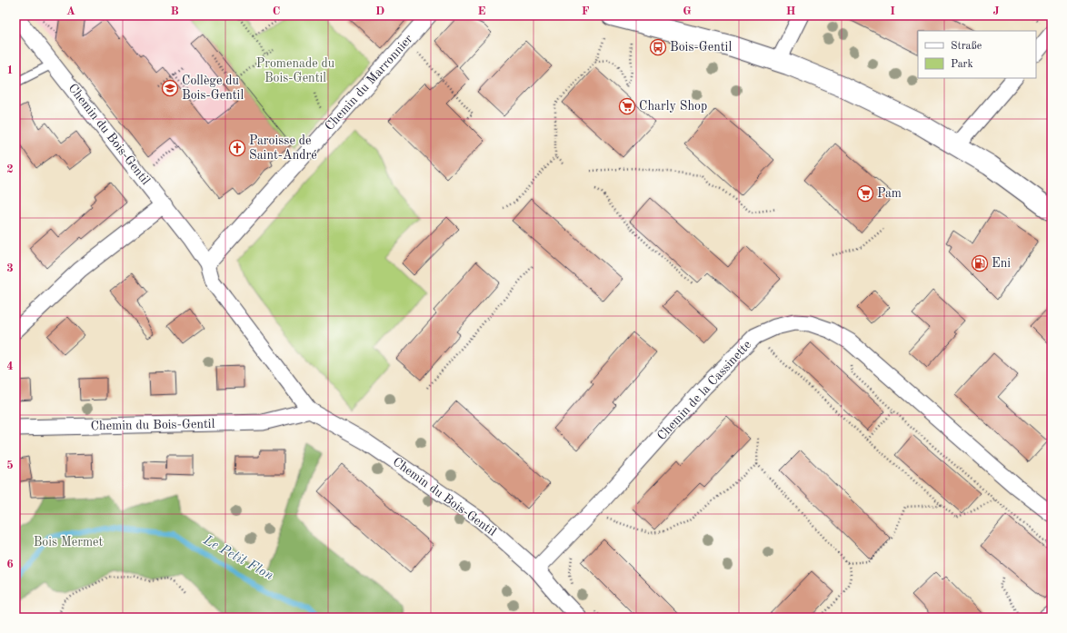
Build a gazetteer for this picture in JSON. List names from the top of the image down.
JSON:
{
  "streets": {
    "street": ["Chemin du Marronnier", "Chemin du Bois-Gentil", "Chemin de la Cassinette"]
  },
  "crossings": [
    ["Chemin du Marronnier", "Chemin du Bois-Gentil"],
    ["Chemin du Bois-Gentil", "Chemin de la Cassinette"]
  ],
  "water": ["Le Petit Flon"],
  "parks": ["Promenade du Bois-Gentil", "Bois Mermet"],
  "places": {
    "bus stop": ["Bois-Gentil"],
    "school or university": ["Collège du Bois-Gentil"],
    "supermarket": ["Charly Shop", "Pam"],
    "church": ["Paroisse de Saint-André"],
    "fuel station": ["Eni"]
  },
  "legend": ["Straße", "Park"],
  "grid": {
    "columns": [
      "A",
      "B",
      "C",
      "D",
      "E",
      "F",
      "G",
      "H",
      "I",
      "J"
    ],
    "rows": [
      "1",
      "2",
      "3",
      "4",
      "5",
      "6"
    ]
  }
}
